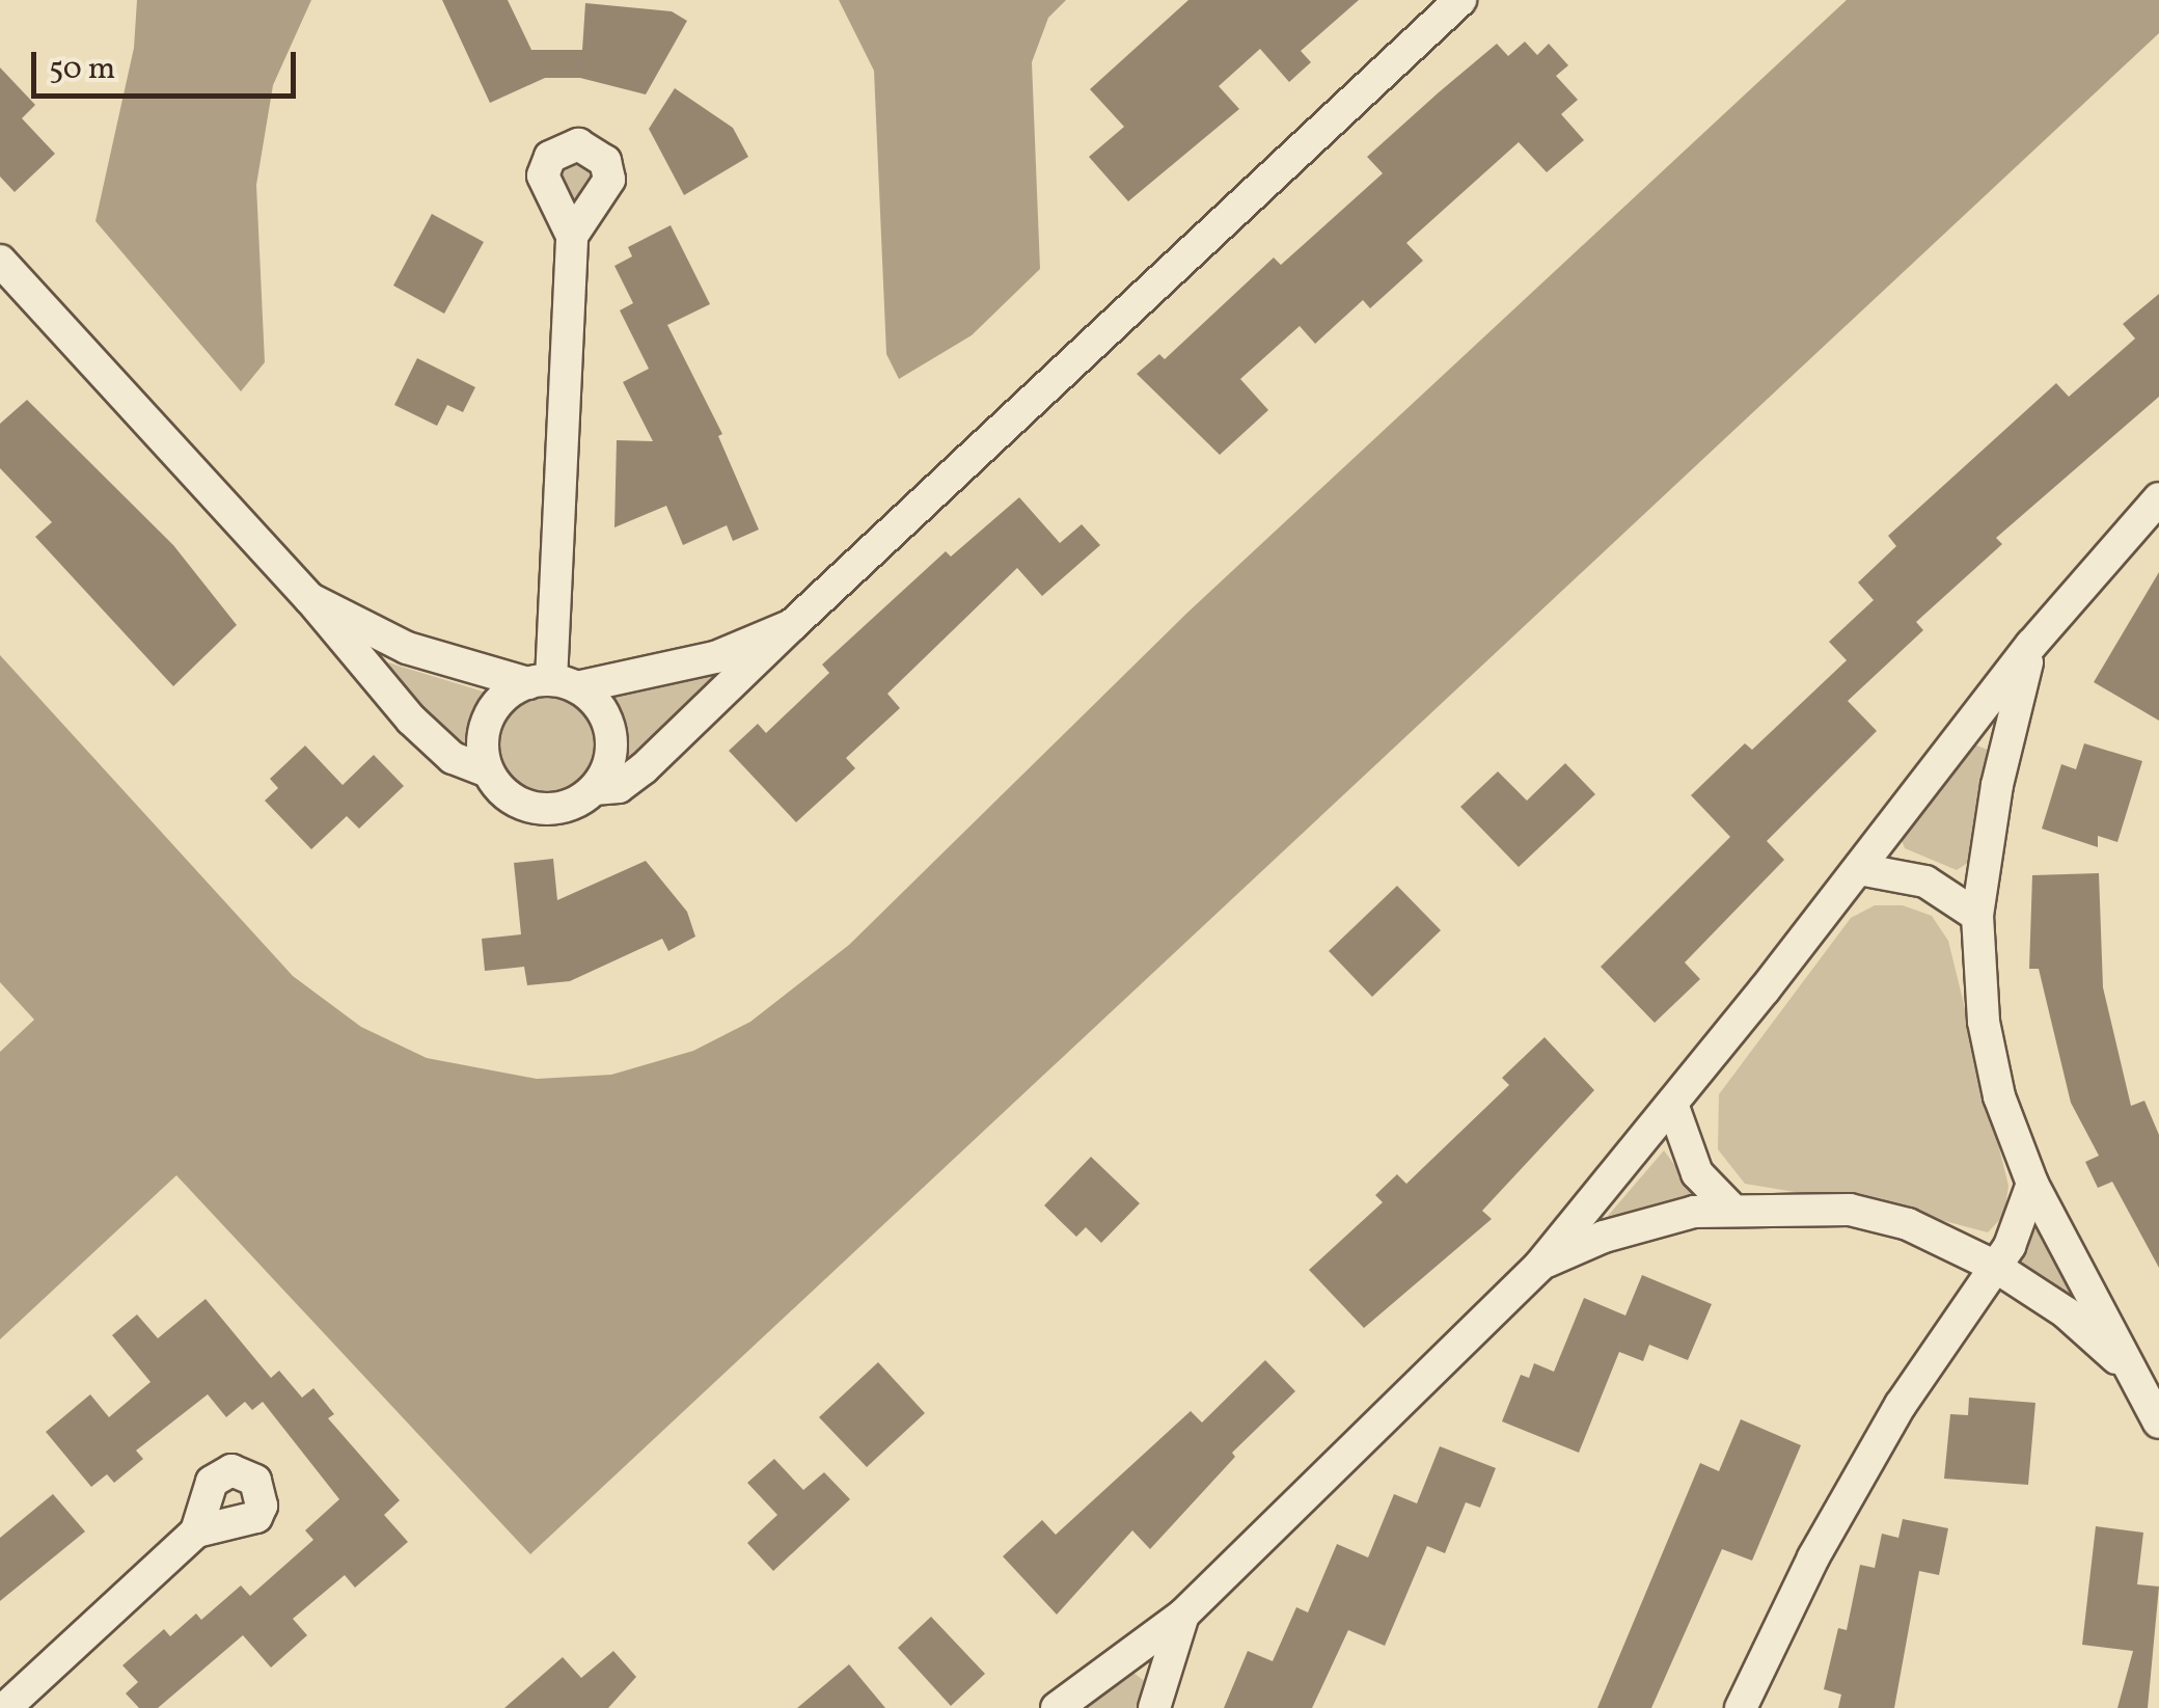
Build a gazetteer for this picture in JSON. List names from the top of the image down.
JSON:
{
  "scale_bar": "50 m"
}
